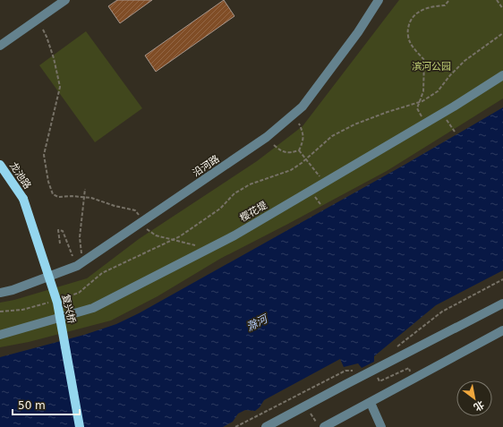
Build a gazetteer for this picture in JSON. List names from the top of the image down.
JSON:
{
  "streets": {
    "main road": ["龙池路", "复兴桥"],
    "street": ["沿河路", "樱花堤"]
  },
  "crossings": [
    ["龙池路", "复兴桥"]
  ],
  "water": ["滁河"],
  "parks": ["滨河公园"],
  "scale_bar": "50 m",
  "north": "bottom right"
}
